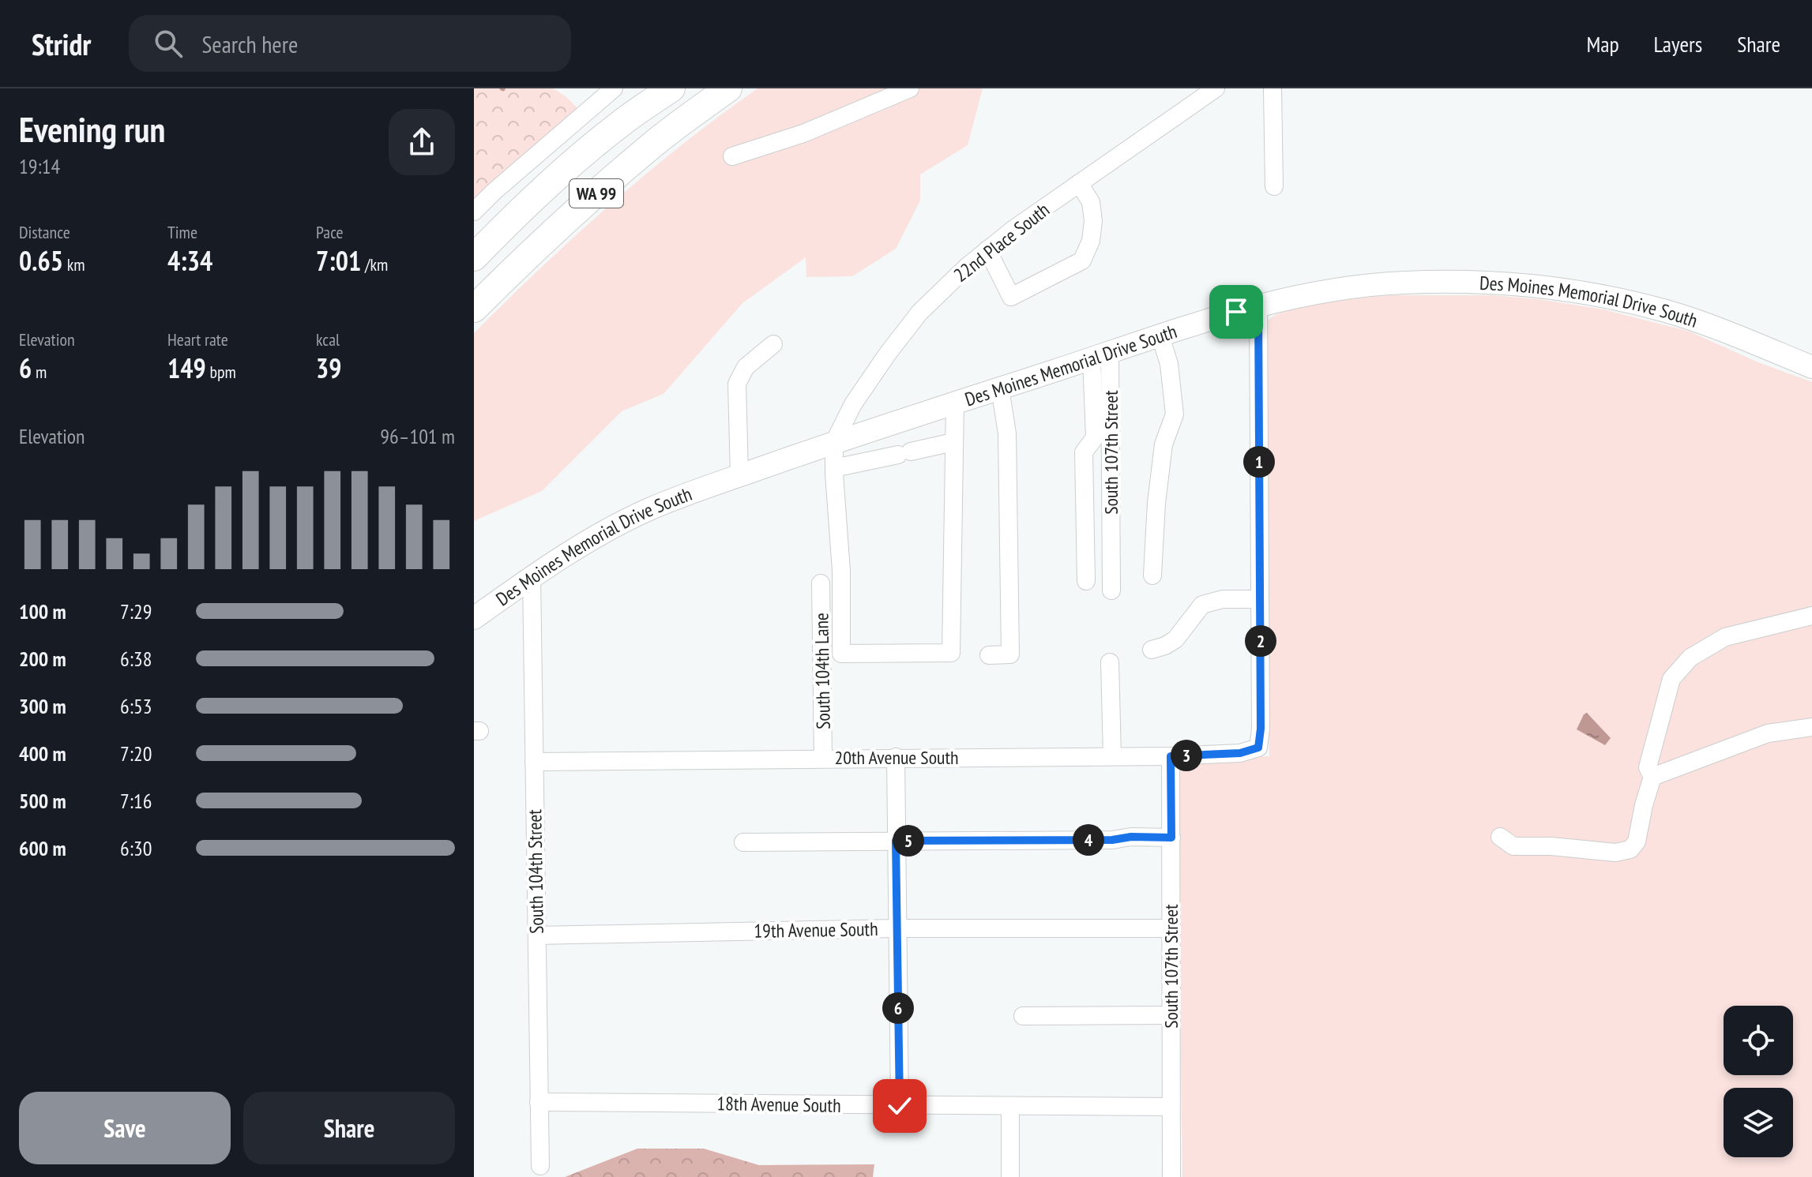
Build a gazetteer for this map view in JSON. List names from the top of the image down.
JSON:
{
  "streets": {
    "highway": ["WA 99"],
    "main road": ["Des Moines Memorial Drive South"],
    "street": [
      "22nd Place South",
      "South 107th Street",
      "South 104th Lane",
      "20th Avenue South",
      "South 104th Street",
      "19th Avenue South",
      "18th Avenue South"
    ]
  },
  "crossings": [
    ["22nd Place South", "Des Moines Memorial Drive South"],
    ["Des Moines Memorial Drive South", "South 107th Street"],
    ["Des Moines Memorial Drive South", "South 104th Street"],
    ["South 107th Street", "20th Avenue South"],
    ["South 107th Street", "19th Avenue South"],
    ["South 107th Street", "18th Avenue South"],
    ["South 104th Lane", "20th Avenue South"],
    ["20th Avenue South", "South 104th Street"],
    ["South 104th Street", "19th Avenue South"],
    ["South 104th Street", "18th Avenue South"]
  ],
  "page": {
    "header": "Stridr",
    "search": "Search here",
    "nav": ["Map", "Layers", "Share"],
    "heading": ["Evening run", "19:14"],
    "stats": [
      ["Distance", "0.65 km"],
      ["Time", "4:34"],
      ["Pace", "7:01 /km"],
      ["Elevation", "6 m"],
      ["Heart rate", "149 bpm"],
      ["kcal", "39"]
    ],
    "chart": ["Elevation", "96–101 m"],
    "pins": [
      "1",
      "2",
      "3",
      "4",
      "5",
      "6"
    ],
    "list": [
      {
        "name": "100 m",
        "note": "7:29"
      },
      {
        "name": "200 m",
        "note": "6:38"
      },
      {
        "name": "300 m",
        "note": "6:53"
      },
      {
        "name": "400 m",
        "note": "7:20"
      },
      {
        "name": "500 m",
        "note": "7:16"
      },
      {
        "name": "600 m",
        "note": "6:30"
      }
    ],
    "buttons": ["Save", "Share"]
  }
}
